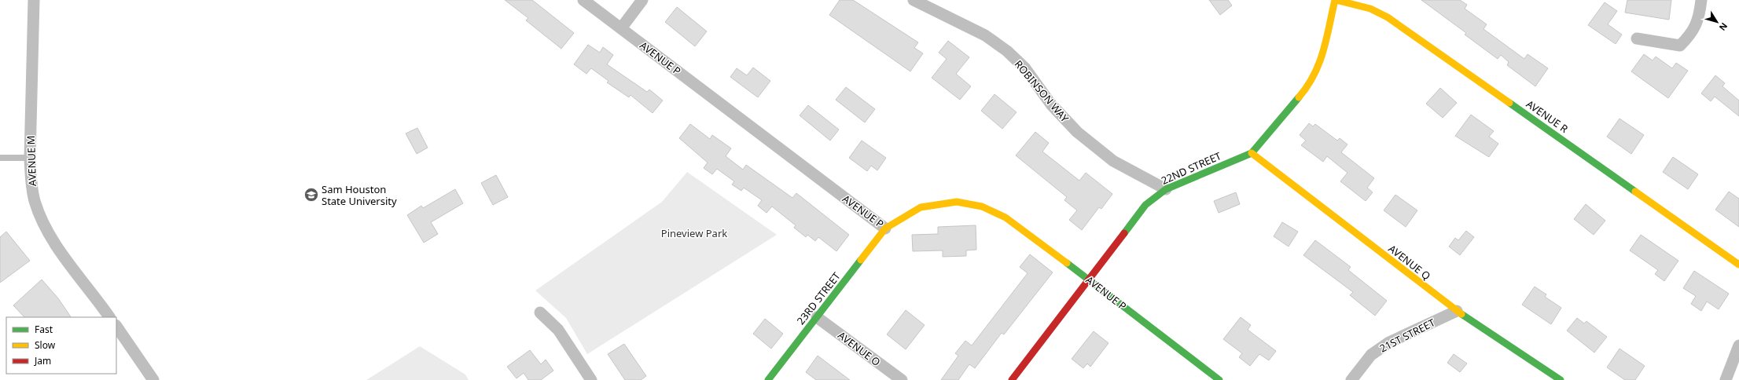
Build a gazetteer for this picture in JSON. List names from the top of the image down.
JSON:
{
  "streets": {
    "street": [
      "AVENUE P",
      "ROBINSON WAY",
      "AVENUE R",
      "AVENUE M",
      "22ND STREET",
      "AVENUE Q",
      "23RD STREET",
      "21ST STREET",
      "AVENUE O"
    ]
  },
  "crossings": [
    ["AVENUE P", "22ND STREET"],
    ["AVENUE P", "23RD STREET"],
    ["ROBINSON WAY", "22ND STREET"],
    ["AVENUE R", "22ND STREET"],
    ["22ND STREET", "AVENUE Q"],
    ["AVENUE Q", "21ST STREET"],
    ["23RD STREET", "AVENUE O"]
  ],
  "parks": ["Pineview Park"],
  "places": {
    "school or university": ["Sam Houston State University"]
  },
  "legend": ["Fast", "Slow", "Jam"],
  "north": "bottom right"
}
